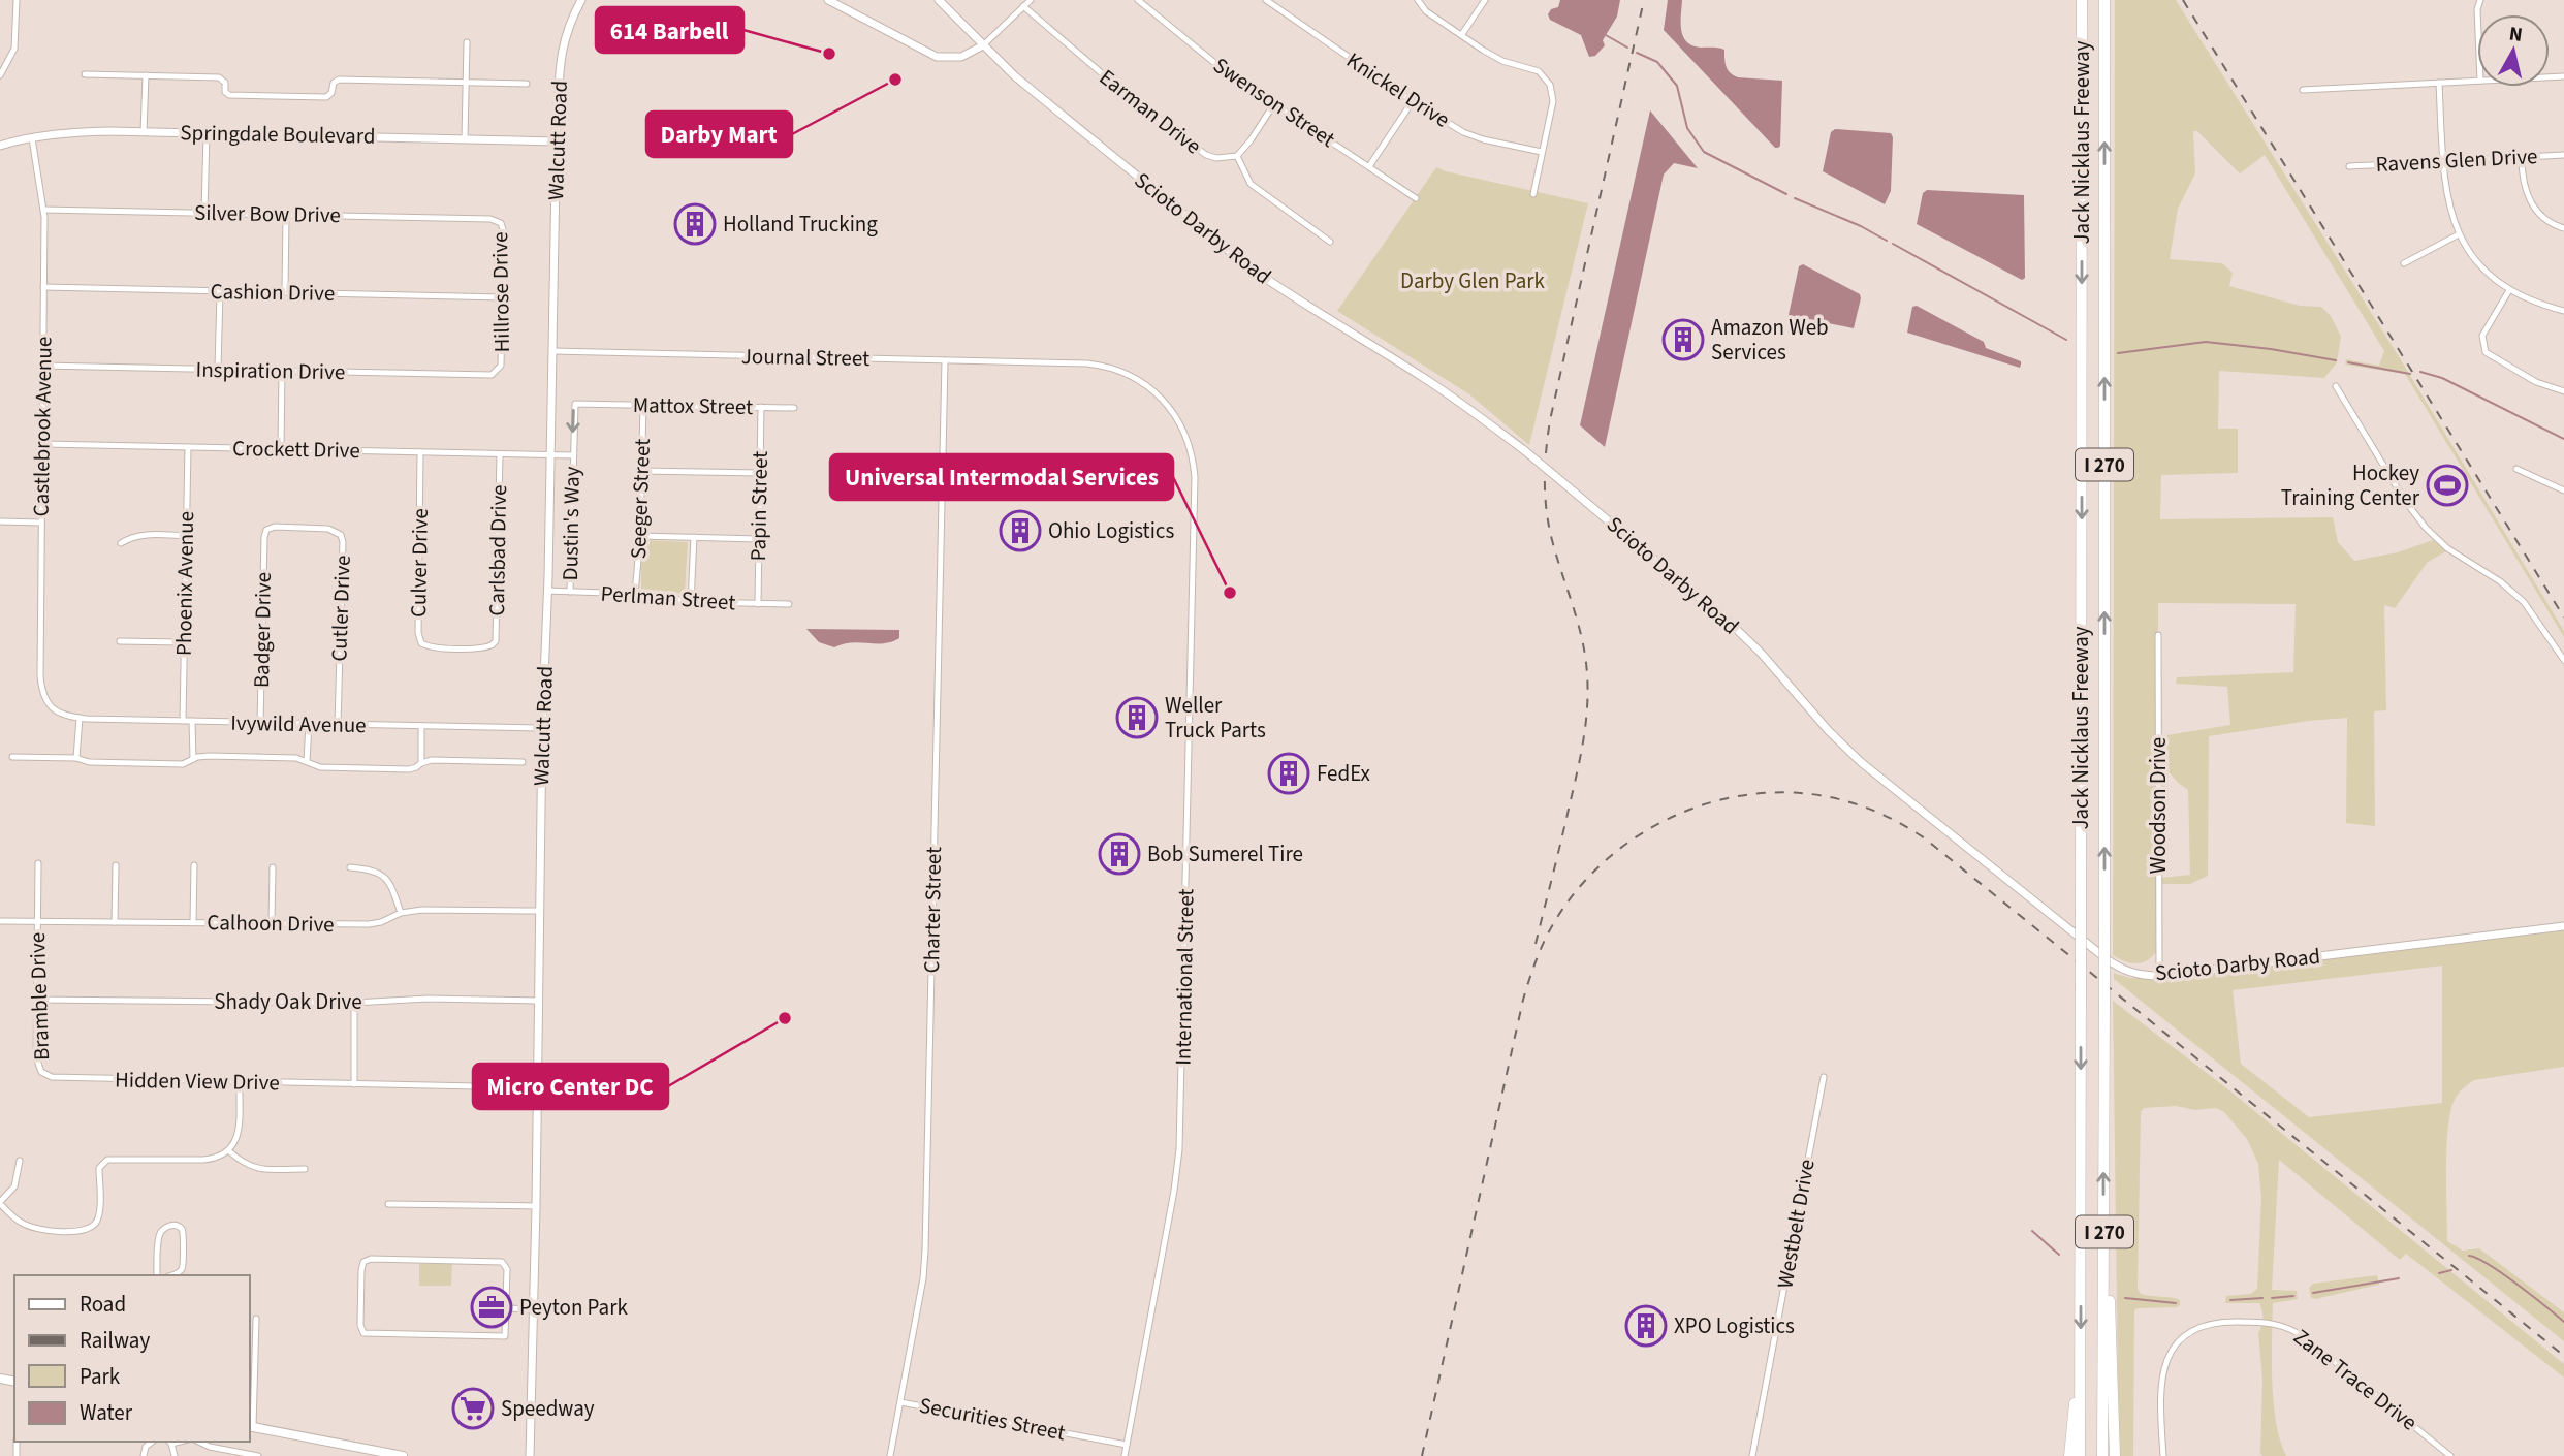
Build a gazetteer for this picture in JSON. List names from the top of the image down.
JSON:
{
  "streets": {
    "highway": ["Jack Nicklaus Freeway", "I 270"],
    "street": [
      "Knickel Drive",
      "Swenson Street",
      "Earman Drive",
      "Springdale Boulevard",
      "Walcutt Road",
      "Ravens Glen Drive",
      "Silver Bow Drive",
      "Scioto Darby Road",
      "Cashion Drive",
      "Hillrose Drive",
      "Journal Street",
      "Inspiration Drive",
      "Mattox Street",
      "Castlebrook Avenue",
      "Crockett Drive",
      "Seeger Street",
      "Papin Street",
      "Dustin's Way",
      "Carlsbad Drive",
      "Culver Drive",
      "Phoenix Avenue",
      "Perlman Street",
      "Cutler Drive",
      "Badger Drive",
      "Ivywild Avenue",
      "Woodson Drive",
      "Charter Street",
      "Calhoon Drive",
      "International Street",
      "Bramble Drive",
      "Shady Oak Drive",
      "Hidden View Drive",
      "Westbelt Drive",
      "Zane Trace Drive",
      "Securities Street"
    ]
  },
  "crossings": [
    ["Springdale Boulevard", "Walcutt Road"],
    ["Springdale Boulevard", "Castlebrook Avenue"],
    ["Walcutt Road", "Journal Street"],
    ["Walcutt Road", "Crockett Drive"],
    ["Walcutt Road", "Dustin's Way"],
    ["Walcutt Road", "Perlman Street"],
    ["Walcutt Road", "Ivywild Avenue"],
    ["Walcutt Road", "Calhoon Drive"],
    ["Walcutt Road", "Shady Oak Drive"],
    ["Silver Bow Drive", "Hillrose Drive"],
    ["Silver Bow Drive", "Castlebrook Avenue"],
    ["Scioto Darby Road", "Woodson Drive"],
    ["Cashion Drive", "Hillrose Drive"],
    ["Cashion Drive", "Castlebrook Avenue"],
    ["Hillrose Drive", "Inspiration Drive"],
    ["Journal Street", "Charter Street"],
    ["Journal Street", "International Street"],
    ["Inspiration Drive", "Castlebrook Avenue"],
    ["Mattox Street", "Seeger Street"],
    ["Mattox Street", "Papin Street"],
    ["Mattox Street", "Dustin's Way"],
    ["Castlebrook Avenue", "Crockett Drive"],
    ["Castlebrook Avenue", "Ivywild Avenue"],
    ["Crockett Drive", "Dustin's Way"],
    ["Crockett Drive", "Carlsbad Drive"],
    ["Crockett Drive", "Culver Drive"],
    ["Crockett Drive", "Phoenix Avenue"],
    ["Seeger Street", "Perlman Street"],
    ["Papin Street", "Perlman Street"],
    ["Dustin's Way", "Perlman Street"],
    ["Carlsbad Drive", "Culver Drive"],
    ["Phoenix Avenue", "Ivywild Avenue"],
    ["Cutler Drive", "Badger Drive"],
    ["Cutler Drive", "Ivywild Avenue"],
    ["Badger Drive", "Ivywild Avenue"],
    ["Charter Street", "Securities Street"],
    ["Calhoon Drive", "Bramble Drive"],
    ["International Street", "Securities Street"],
    ["Bramble Drive", "Shady Oak Drive"],
    ["Bramble Drive", "Hidden View Drive"]
  ],
  "parks": ["Darby Glen Park"],
  "places": {
    "other": [
      "614 Barbell",
      "Darby Mart",
      "Universal Intermodal Services",
      "Micro Center DC"
    ],
    "building": [
      "Holland Trucking",
      "Amazon Web Services",
      "Ohio Logistics",
      "Weller Truck Parts",
      "FedEx",
      "Bob Sumerel Tire",
      "XPO Logistics"
    ],
    "sports": ["Hockey Training Center"],
    "office": ["Peyton Park"],
    "supermarket": ["Speedway"]
  },
  "legend": [
    "Road",
    "Railway",
    "Park",
    "Water"
  ],
  "north": "top"
}
